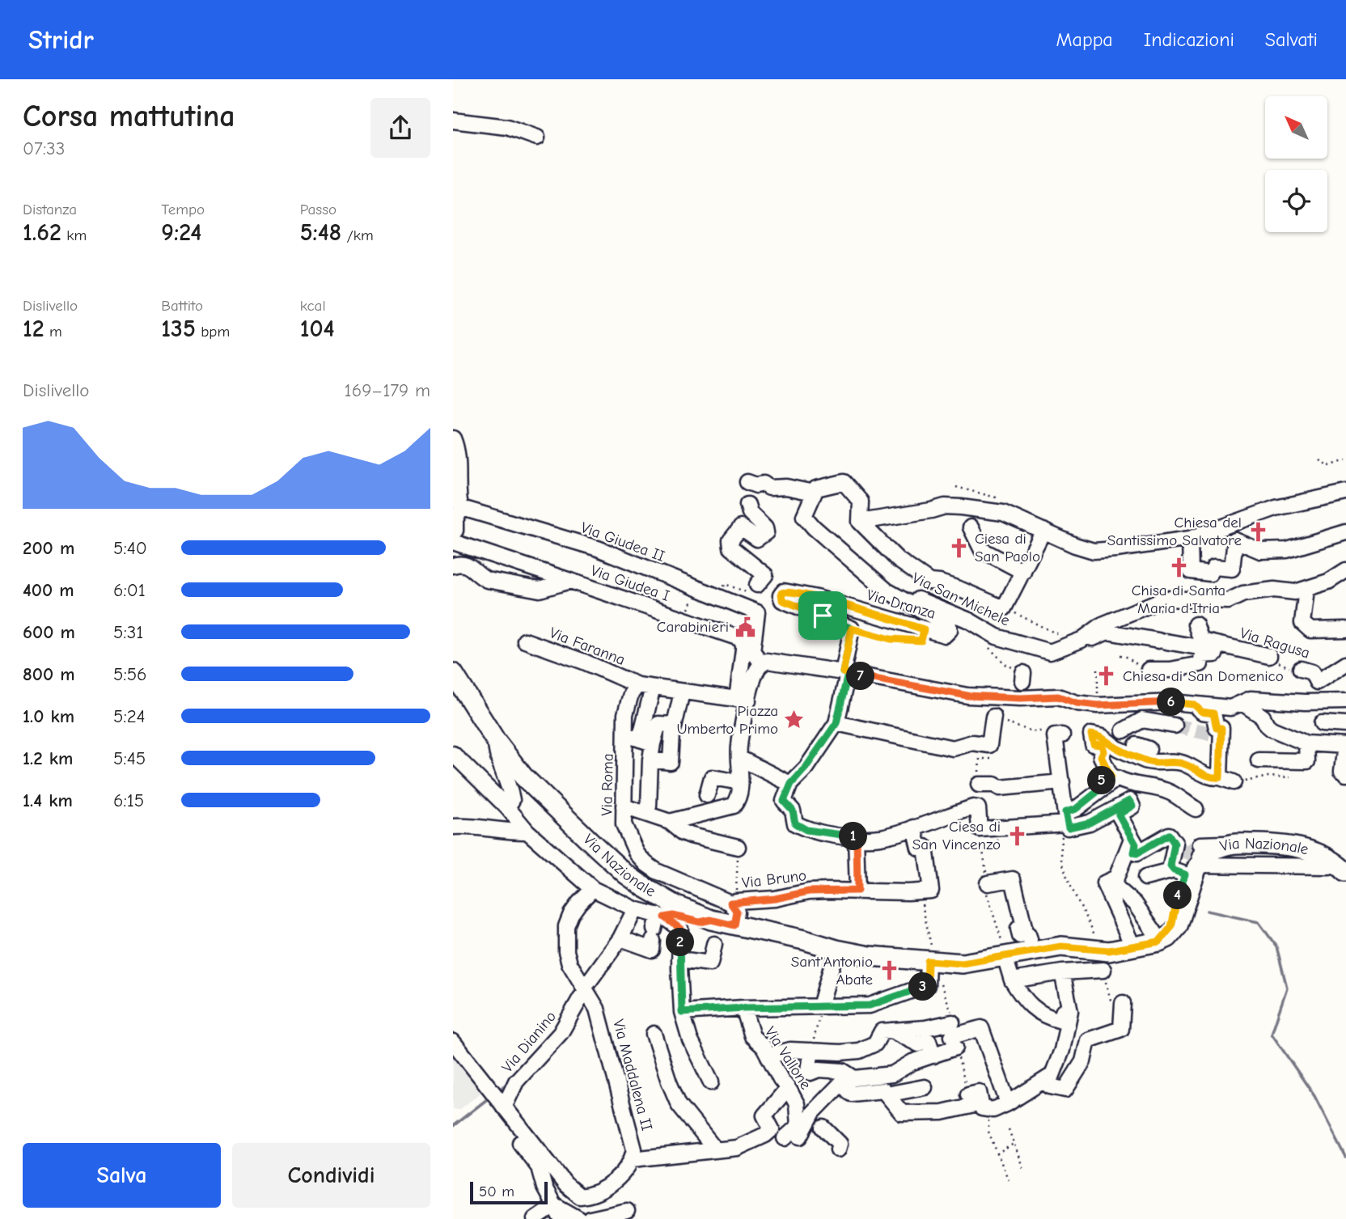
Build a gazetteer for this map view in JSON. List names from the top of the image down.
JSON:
{
  "streets": {
    "main road": ["Via Nazionale"],
    "street": [
      "Via Giudea II",
      "Via Giudea I",
      "Via San Michele",
      "Via Dranza",
      "Via Ragusa",
      "Via Faranna",
      "Via Roma",
      "Via Bruno",
      "Via Dianino",
      "Via Vallone",
      "Via Maddalena II"
    ]
  },
  "crossings": [
    ["Via San Michele", "Via Dranza"],
    ["Via Faranna", "Via Roma"],
    ["Via Roma", "Via Nazionale"]
  ],
  "places": {
    "church": [
      "Chiesa del Santissimo Salvatore",
      "Ciesa di San Paolo",
      "Chisa di Santa Maria d'Itria",
      "Chiesa di San Domenico",
      "Ciesa di San Vincenzo",
      "Sant'Antonio Abate"
    ],
    "public building": ["Carabinieri"],
    "place": ["Piazza Umberto Primo"]
  },
  "scale_bar": "50 m",
  "north": "top left",
  "page": {
    "header": "Stridr",
    "nav": ["Mappa", "Indicazioni", "Salvati"],
    "heading": ["Corsa mattutina", "07:33"],
    "stats": [
      ["Distanza", "1.62 km"],
      ["Tempo", "9:24"],
      ["Passo", "5:48 /km"],
      ["Dislivello", "12 m"],
      ["Battito", "135 bpm"],
      ["kcal", "104"]
    ],
    "chart": ["Dislivello", "169–179 m"],
    "list": [
      {
        "name": "200 m",
        "note": "5:40"
      },
      {
        "name": "400 m",
        "note": "6:01"
      },
      {
        "name": "600 m",
        "note": "5:31"
      },
      {
        "name": "800 m",
        "note": "5:56"
      },
      {
        "name": "1.0 km",
        "note": "5:24"
      },
      {
        "name": "1.2 km",
        "note": "5:45"
      },
      {
        "name": "1.4 km",
        "note": "6:15"
      }
    ],
    "pins": [
      "7",
      "6",
      "5",
      "1",
      "4",
      "2",
      "3"
    ],
    "buttons": ["Salva", "Condividi"],
    "scale": "50 m"
  }
}
